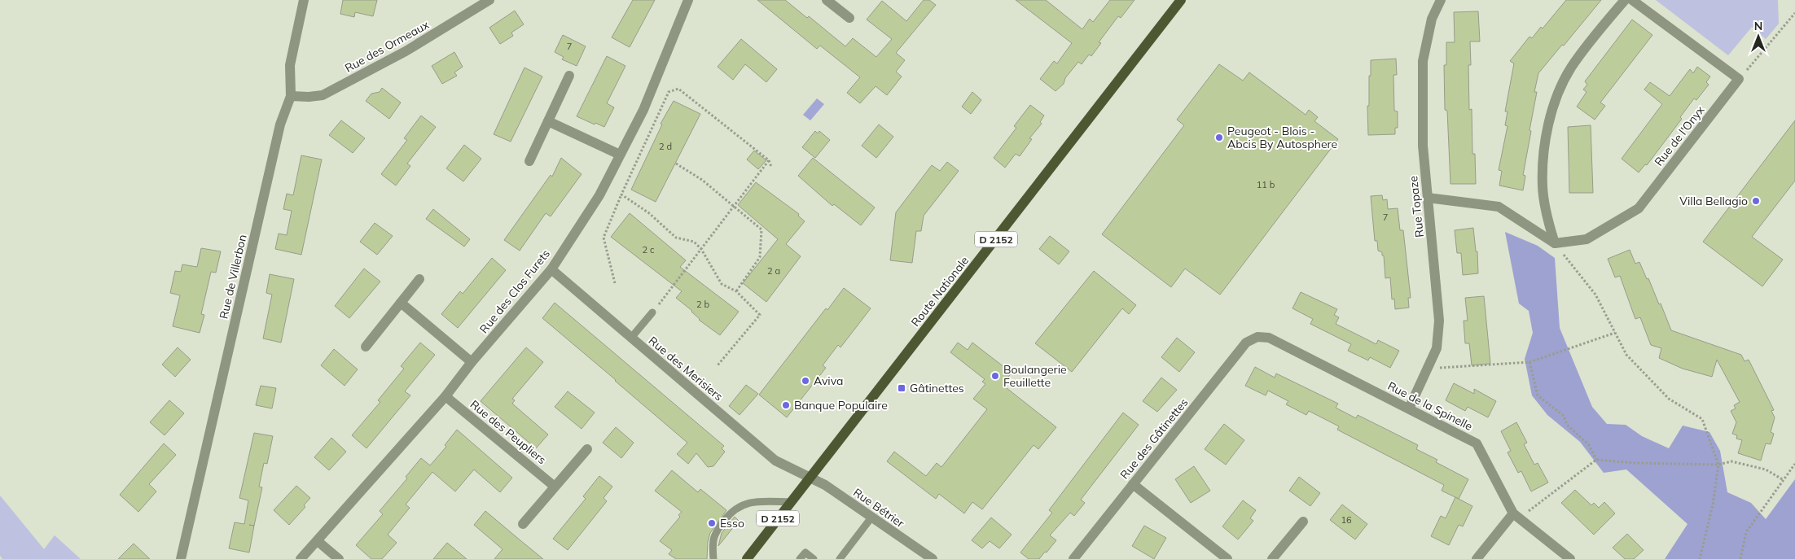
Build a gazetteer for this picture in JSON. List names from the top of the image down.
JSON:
{
  "streets": {
    "main road": ["D 2152", "Route Nationale"],
    "street": [
      "Rue des Ormeaux",
      "Rue de l'Onyx",
      "Rue Topaze",
      "Rue de Villerbon",
      "Rue des Clos Furets",
      "Rue des Merisiers",
      "Rue de la Spinelle",
      "Rue des Peupliers",
      "Rue des Gâtinettes",
      "Rue Bétrier"
    ]
  },
  "crossings": [
    ["Rue des Ormeaux", "Rue de Villerbon"],
    ["Rue Topaze", "Rue de la Spinelle"],
    ["Rue des Clos Furets", "Rue des Merisiers"],
    ["Rue des Clos Furets", "Rue des Peupliers"],
    ["Route Nationale", "Rue des Merisiers"],
    ["Route Nationale", "Rue Bétrier"],
    ["Rue des Merisiers", "Rue Bétrier"],
    ["Rue de la Spinelle", "Rue des Gâtinettes"]
  ],
  "places": {
    "other": [
      "Peugeot - Blois - Abcis By Autosphere",
      "Villa Bellagio",
      "Boulangerie Feuillette",
      "Aviva",
      "Banque Populaire",
      "Esso"
    ],
    "transit": ["Gâtinettes"]
  },
  "house_numbers": [
    "7",
    "2 d",
    "11 b",
    "7",
    "2 c",
    "2 a",
    "2 b",
    "16"
  ],
  "north": "top"
}
